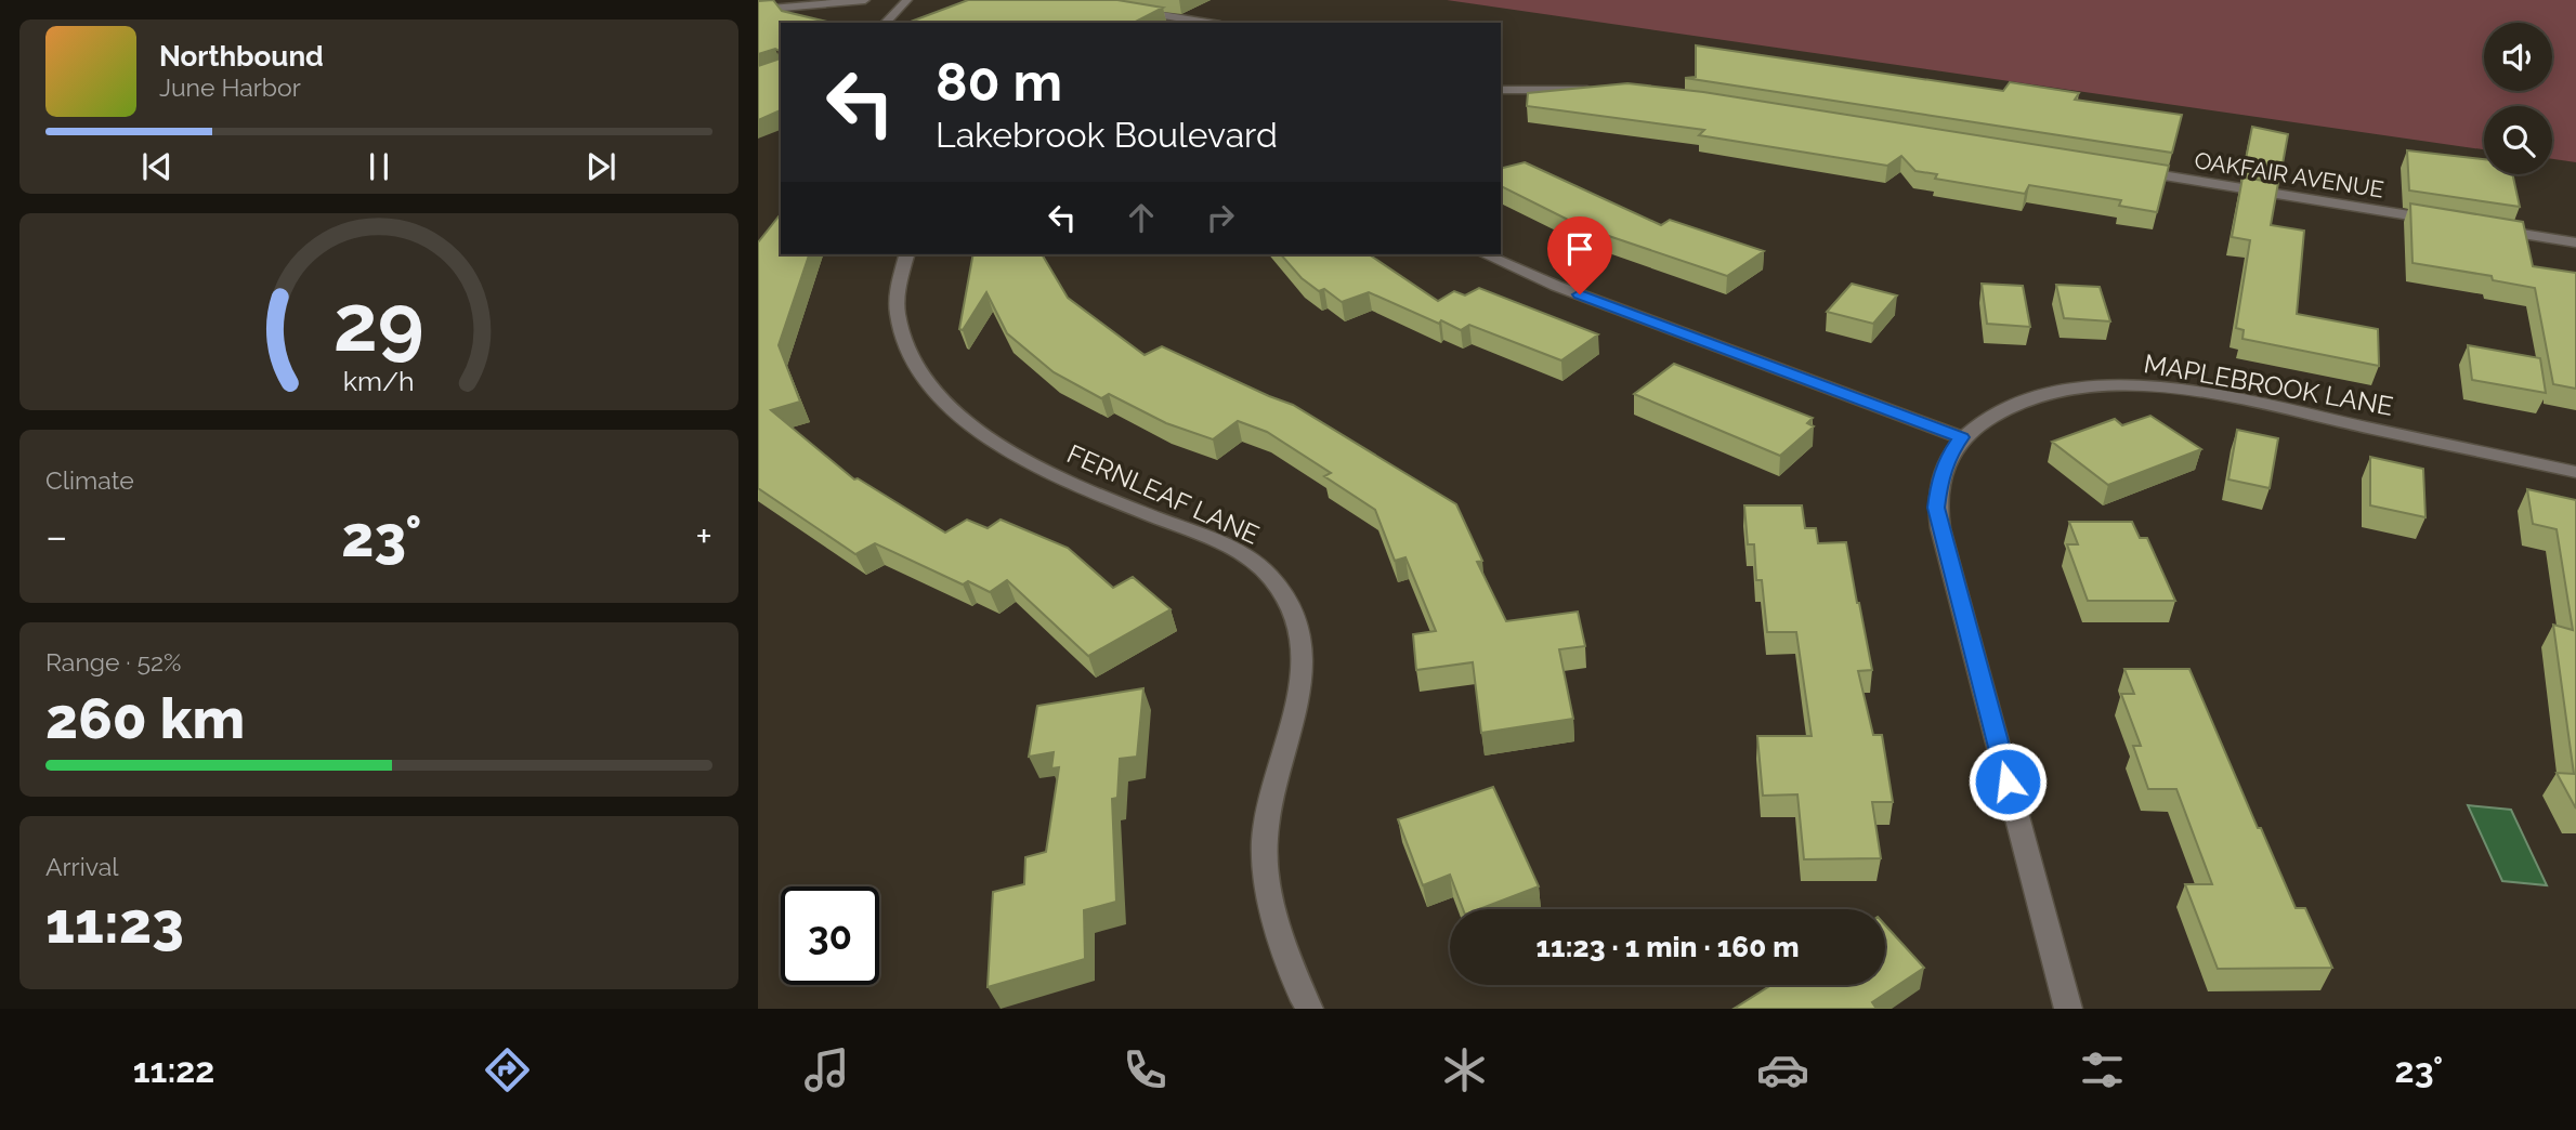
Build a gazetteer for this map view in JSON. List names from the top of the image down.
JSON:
{
  "streets": {
    "street": ["OAKFAIR AVENUE", "MAPLEBROOK LANE", "FERNLEAF LANE"]
  },
  "page": {
    "turn": ["80 m", "Lakebrook Boulevard"],
    "song": ["Northbound", "June Harbor"],
    "tile": [
      "Climate",
      ["Range · 52%", "260 km"],
      ["Arrival", "11:23"]
    ],
    "heat": ["−", "23°", "+"],
    "limit": "30",
    "trip": "11:23 · 1 min · 160 m",
    "tabs": ["11:22", "23°"],
    "gauge": ["29", "km/h"]
  }
}
